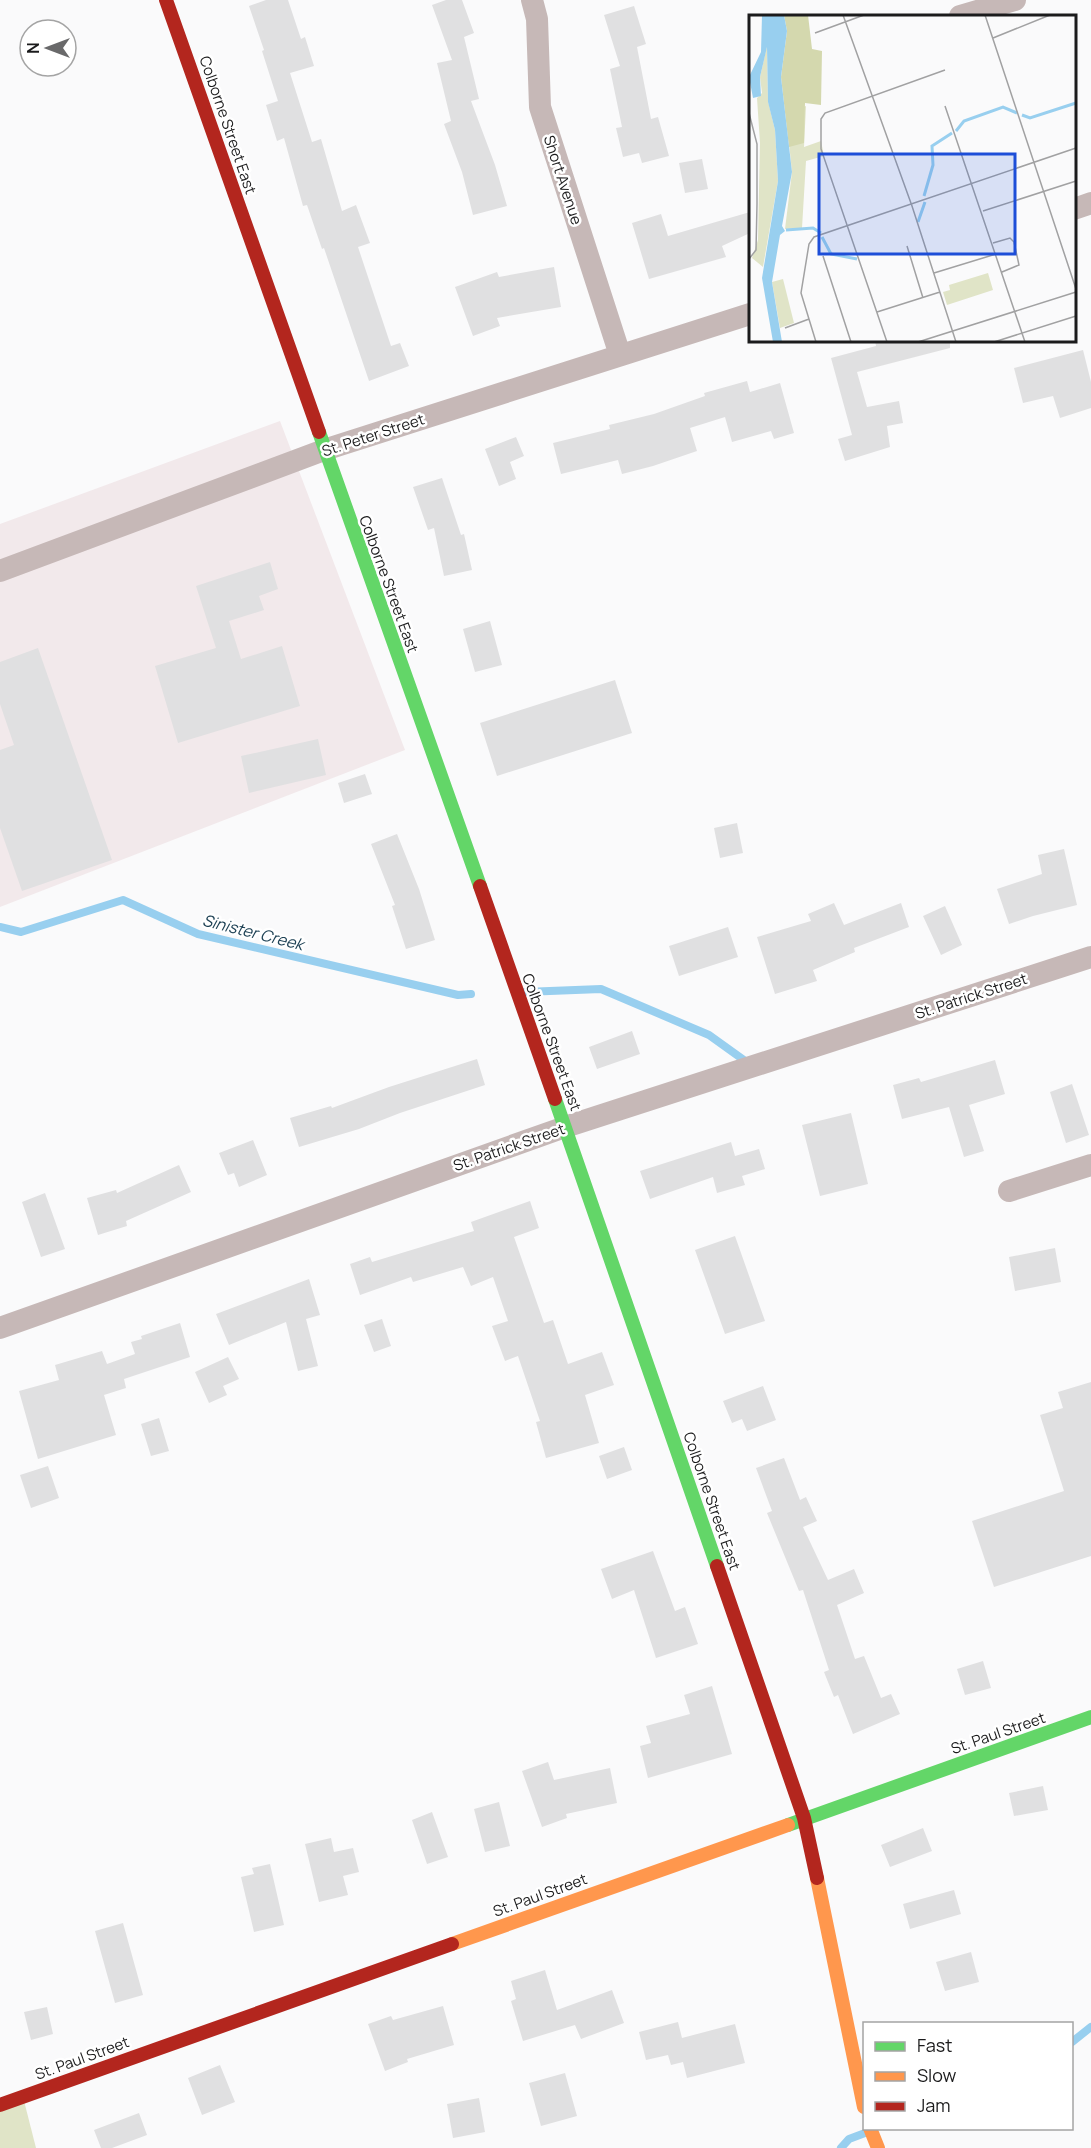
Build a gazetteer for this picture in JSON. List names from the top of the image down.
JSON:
{
  "streets": {
    "main road": ["Colborne Street East", "St. Paul Street"],
    "street": ["Short Avenue", "St. Peter Street", "St. Patrick Street"]
  },
  "crossings": [
    ["Colborne Street East", "St. Peter Street"],
    ["Colborne Street East", "St. Patrick Street"],
    ["Colborne Street East", "St. Paul Street"],
    ["Short Avenue", "St. Peter Street"]
  ],
  "water": ["Sinister Creek"],
  "legend": ["Fast", "Slow", "Jam"],
  "north": "left"
}
